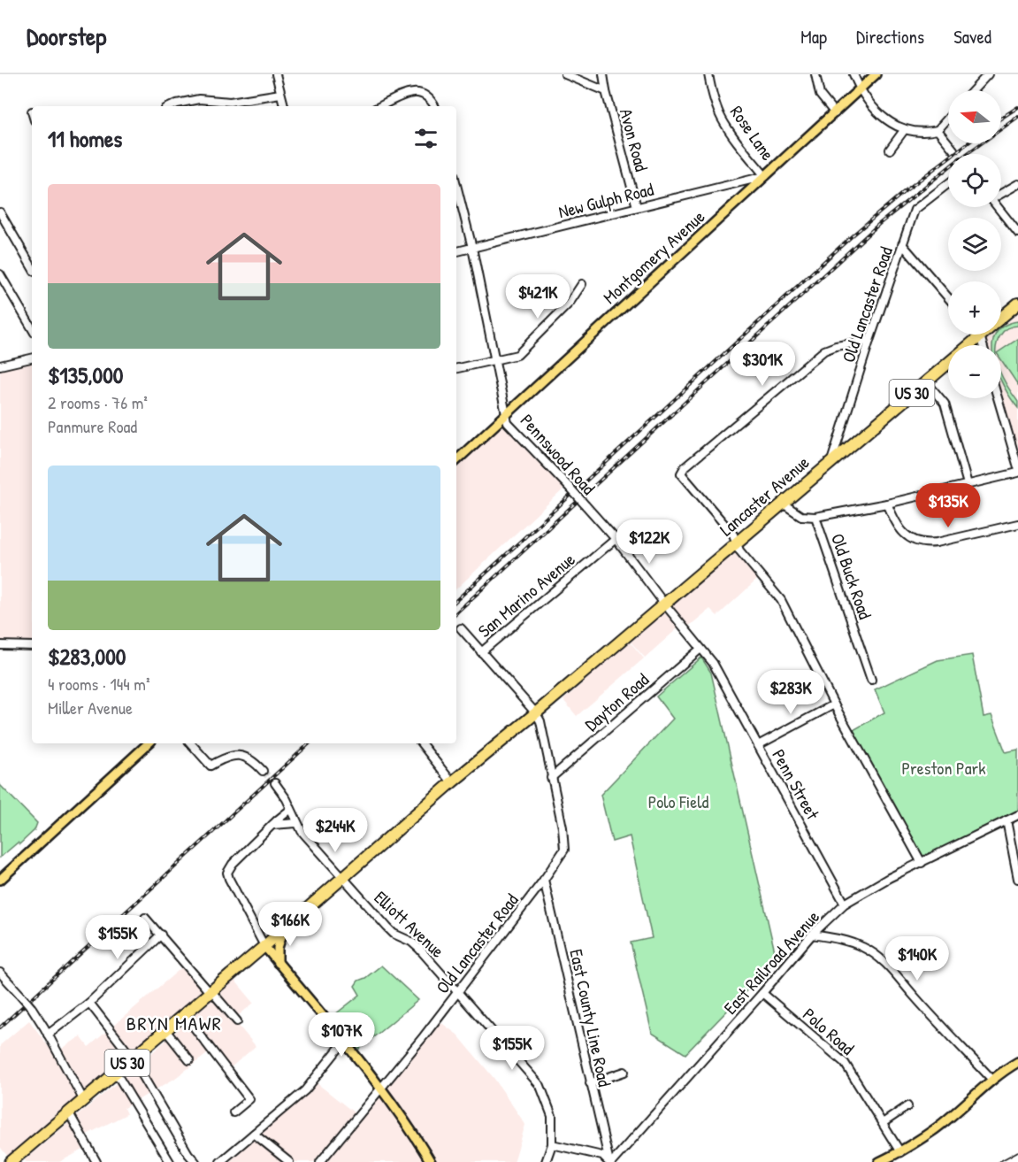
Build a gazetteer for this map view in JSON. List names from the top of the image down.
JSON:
{
  "streets": {
    "highway": ["US 30", "Lancaster Avenue"],
    "main road": ["Montgomery Avenue"],
    "street": [
      "Rose Lane",
      "Avon Road",
      "New Gulph Road",
      "Old Lancaster Road",
      "Pennswood Road",
      "Old Buck Road",
      "San Marino Avenue",
      "Dayton Road",
      "Penn Street",
      "Elliott Avenue",
      "East Railroad Avenue",
      "East County Line Road",
      "Polo Road"
    ]
  },
  "crossings": [
    ["Rose Lane", "New Gulph Road"],
    ["Rose Lane", "Montgomery Avenue"],
    ["Avon Road", "New Gulph Road"],
    ["New Gulph Road", "Montgomery Avenue"],
    ["New Gulph Road", "Pennswood Road"],
    ["Montgomery Avenue", "Pennswood Road"],
    ["Old Lancaster Road", "US 30"],
    ["Old Lancaster Road", "Lancaster Avenue"],
    ["Old Lancaster Road", "Dayton Road"],
    ["Old Lancaster Road", "Elliott Avenue"],
    ["Old Lancaster Road", "East County Line Road"],
    ["US 30", "Lancaster Avenue"],
    ["US 30", "Elliott Avenue"],
    ["Pennswood Road", "Lancaster Avenue"],
    ["Pennswood Road", "San Marino Avenue"],
    ["Pennswood Road", "Penn Street"],
    ["Lancaster Avenue", "Old Buck Road"],
    ["Lancaster Avenue", "Penn Street"],
    ["Dayton Road", "Penn Street"],
    ["Penn Street", "East Railroad Avenue"],
    ["East Railroad Avenue", "East County Line Road"],
    ["East Railroad Avenue", "Polo Road"]
  ],
  "districts": ["BRYN MAWR"],
  "parks": ["Preston Park", "Polo Field"],
  "north": "left",
  "page": {
    "header": "Doorstep",
    "nav": ["Map", "Directions", "Saved"],
    "map_buttons": ["+", "−"],
    "heading": "11 homes",
    "list": [
      {
        "name": "$135,000",
        "note": "2 rooms · 76 m² · Panmure Road"
      },
      {
        "name": "$283,000",
        "note": "4 rooms · 144 m² · Miller Avenue"
      }
    ],
    "price": [
      "$421K",
      "$301K",
      "$135K",
      "$122K",
      "$283K",
      "$244K",
      "$166K",
      "$155K",
      "$140K",
      "$107K",
      "$155K"
    ]
  }
}
